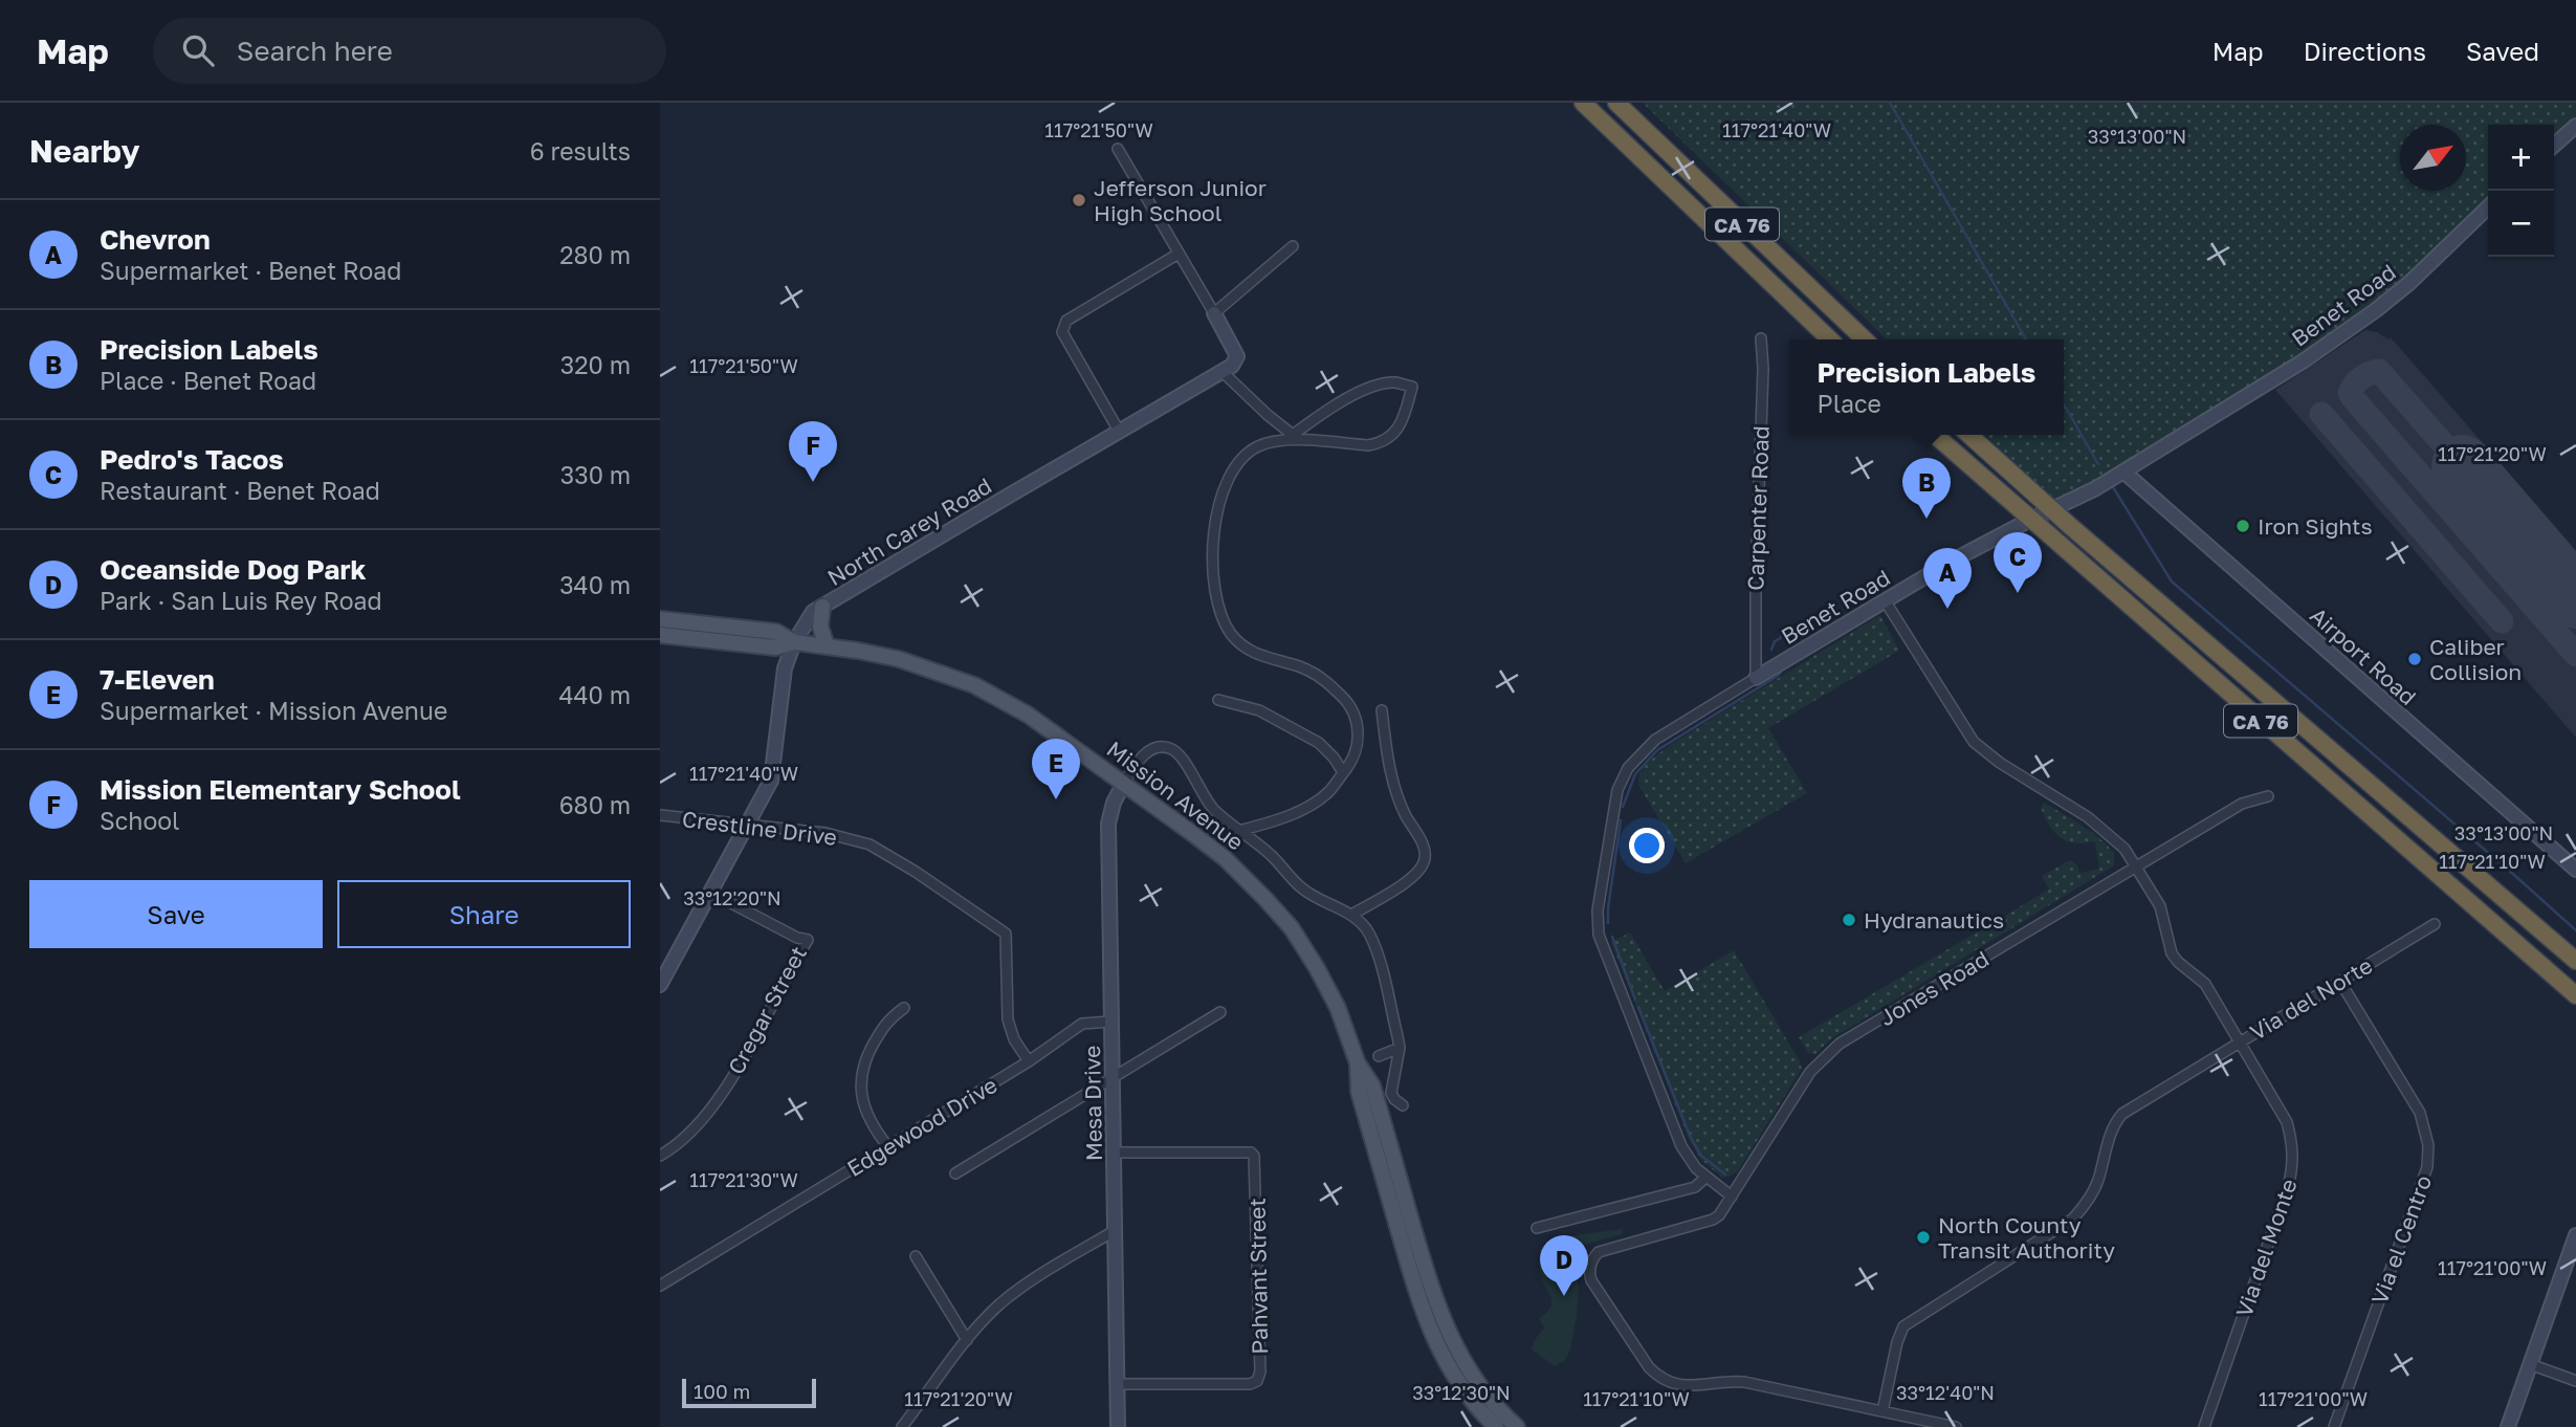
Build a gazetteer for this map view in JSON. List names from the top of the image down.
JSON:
{
  "streets": {
    "highway": ["CA 76"],
    "main road": ["Mission Avenue"],
    "street": [
      "Benet Road",
      "Carpenter Road",
      "North Carey Road",
      "Airport Road",
      "Crestline Drive",
      "Jones Road",
      "Via del Norte",
      "Cregar Street",
      "Mesa Drive",
      "Edgewood Drive",
      "Via el Centro",
      "Via del Monte",
      "Pahvant Street"
    ]
  },
  "crossings": [
    ["CA 76", "Benet Road"],
    ["Benet Road", "Carpenter Road"],
    ["Benet Road", "Airport Road"],
    ["Benet Road", "Jones Road"],
    ["Benet Road", "Via del Monte"],
    ["North Carey Road", "Mission Avenue"],
    ["North Carey Road", "Crestline Drive"],
    ["North Carey Road", "Cregar Street"],
    ["Mission Avenue", "Mesa Drive"],
    ["Crestline Drive", "Edgewood Drive"],
    ["Jones Road", "Via del Norte"],
    ["Jones Road", "Via del Monte"],
    ["Via del Norte", "Via el Centro"],
    ["Via del Norte", "Via del Monte"],
    ["Mesa Drive", "Edgewood Drive"],
    ["Mesa Drive", "Pahvant Street"]
  ],
  "places": [
    "Jefferson Junior High School",
    "Iron Sights",
    "Caliber Collision",
    "Hydranautics",
    "North County Transit Authority"
  ],
  "scale_bar": "100 m",
  "north": "top right",
  "page": {
    "header": "Map",
    "search": "Search here",
    "nav": ["Map", "Directions", "Saved"],
    "heading": ["Nearby", "6 results"],
    "map_buttons": ["+", "−"],
    "list": [
      {
        "mark": "A",
        "name": "Chevron",
        "note": "Supermarket · Benet Road",
        "value": "280 m"
      },
      {
        "mark": "B",
        "name": "Precision Labels",
        "note": "Place · Benet Road",
        "value": "320 m"
      },
      {
        "mark": "C",
        "name": "Pedro's Tacos",
        "note": "Restaurant · Benet Road",
        "value": "330 m"
      },
      {
        "mark": "D",
        "name": "Oceanside Dog Park",
        "note": "Park · San Luis Rey Road",
        "value": "340 m"
      },
      {
        "mark": "E",
        "name": "7-Eleven",
        "note": "Supermarket · Mission Avenue",
        "value": "440 m"
      },
      {
        "mark": "F",
        "name": "Mission Elementary School",
        "note": "School",
        "value": "680 m"
      }
    ],
    "popup": ["Precision Labels", "Place"],
    "pins": [
      "F",
      "B",
      "C",
      "A",
      "E",
      "D"
    ],
    "buttons": ["Save", "Share"],
    "scale": "100 m"
  },
  "coordinates": [
    "117°21'50\"W",
    "117°21'40\"W",
    "33°13'00\"N",
    "117°21'20\"W",
    "117°21'10\"W",
    "33°12'20\"N",
    "117°21'30\"W",
    "117°21'00\"W",
    "33°12'30\"N",
    "33°12'40\"N"
  ]
}
